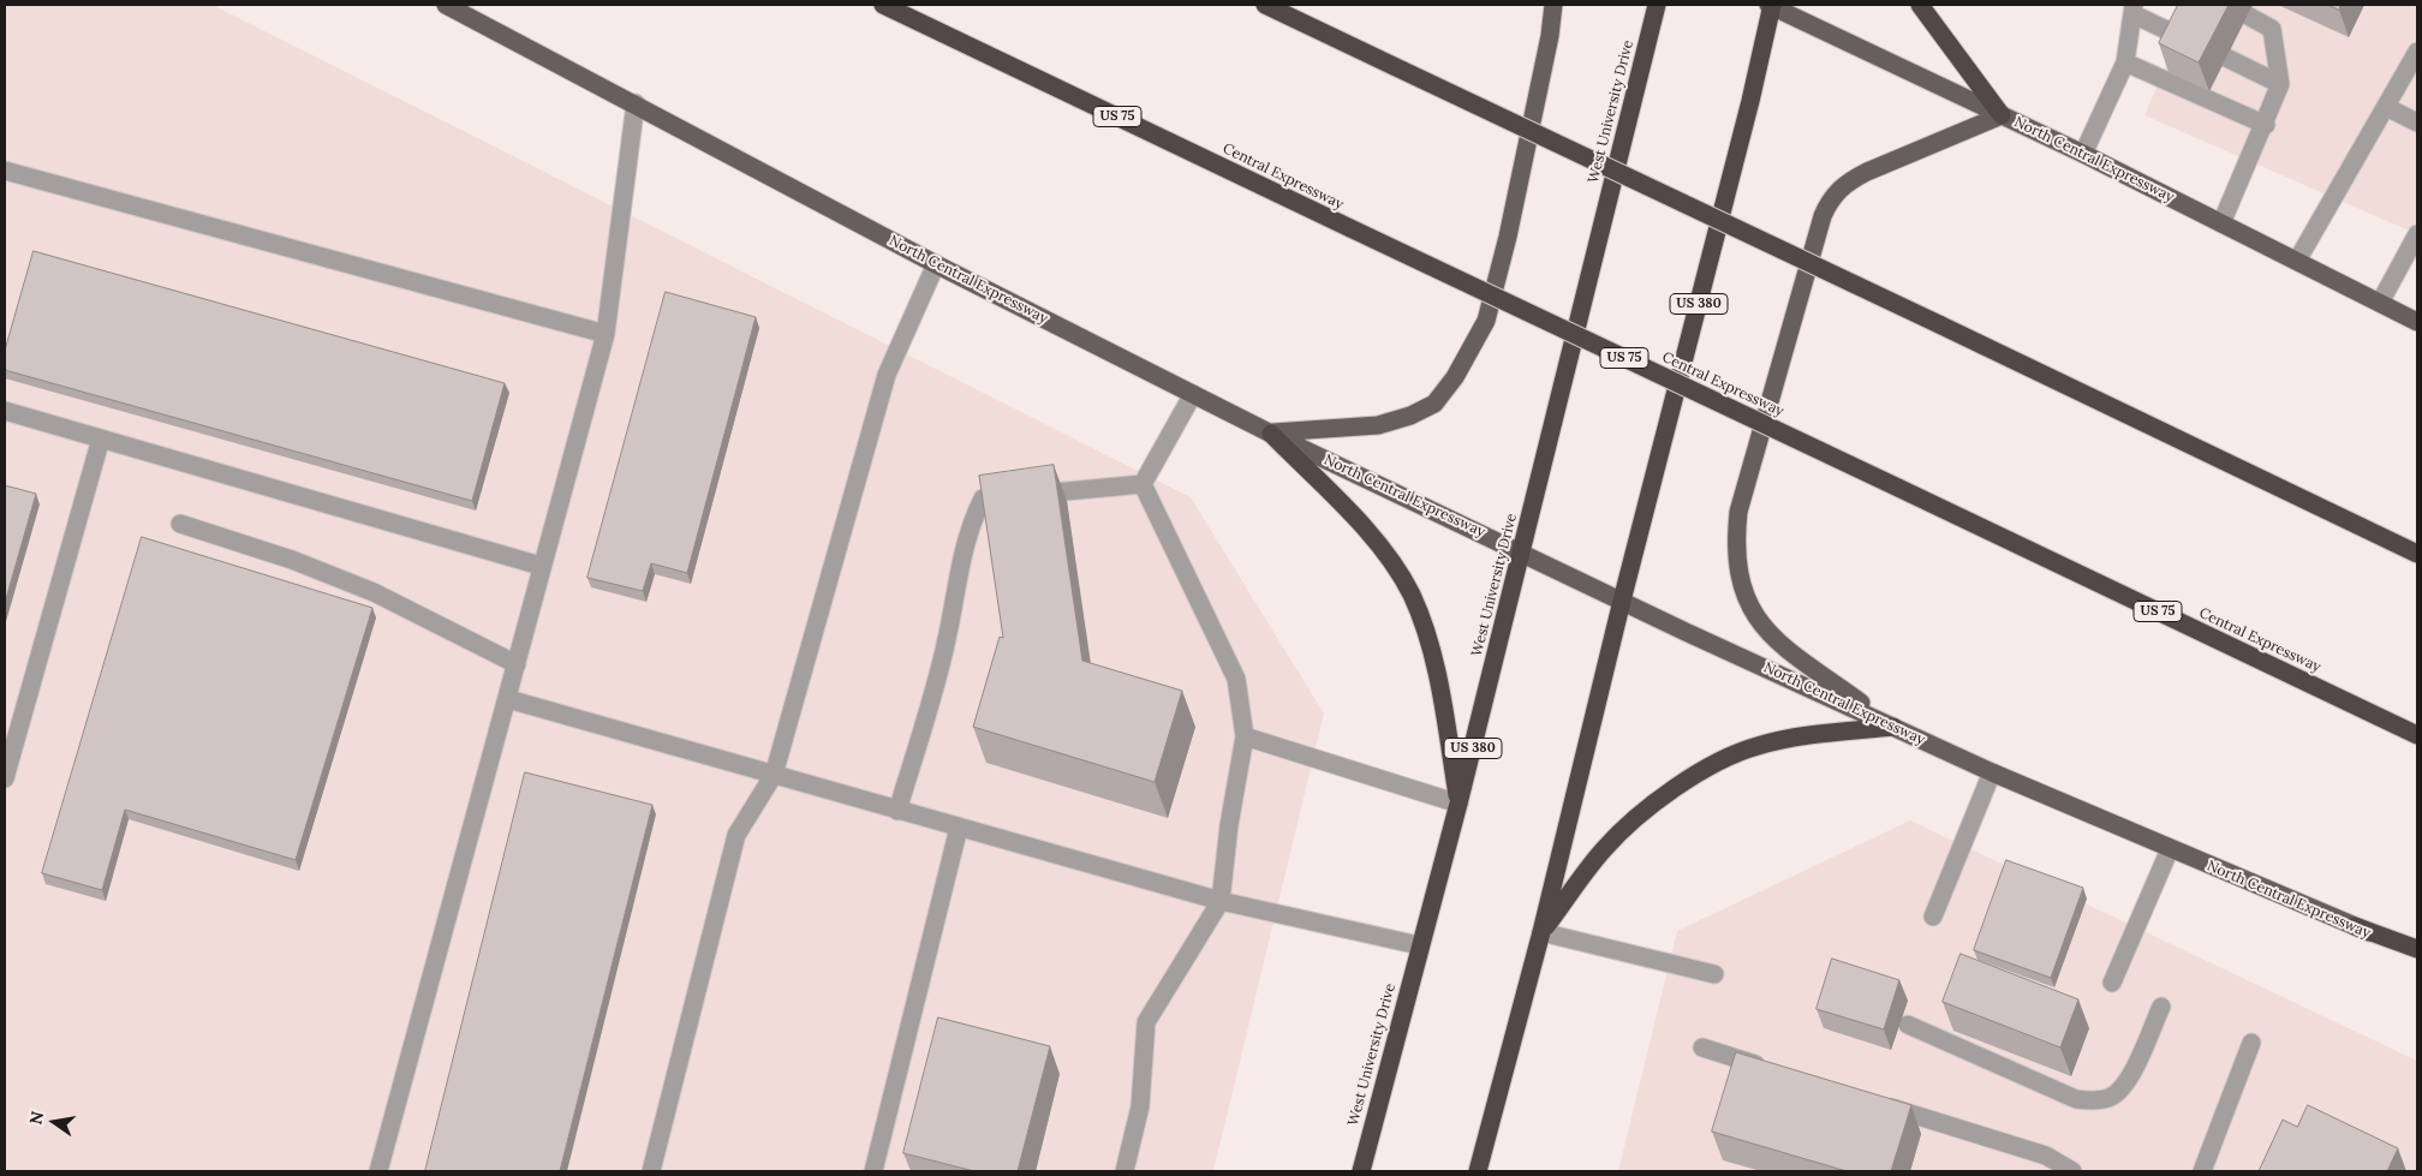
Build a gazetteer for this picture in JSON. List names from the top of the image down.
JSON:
{
  "streets": {
    "highway": [
      "West University Drive",
      "US 75",
      "Central Expressway",
      "US 380"
    ],
    "main road": ["North Central Expressway"]
  },
  "crossings": [
    ["West University Drive", "North Central Expressway"],
    ["North Central Expressway", "US 380"]
  ],
  "north": "left"
}
